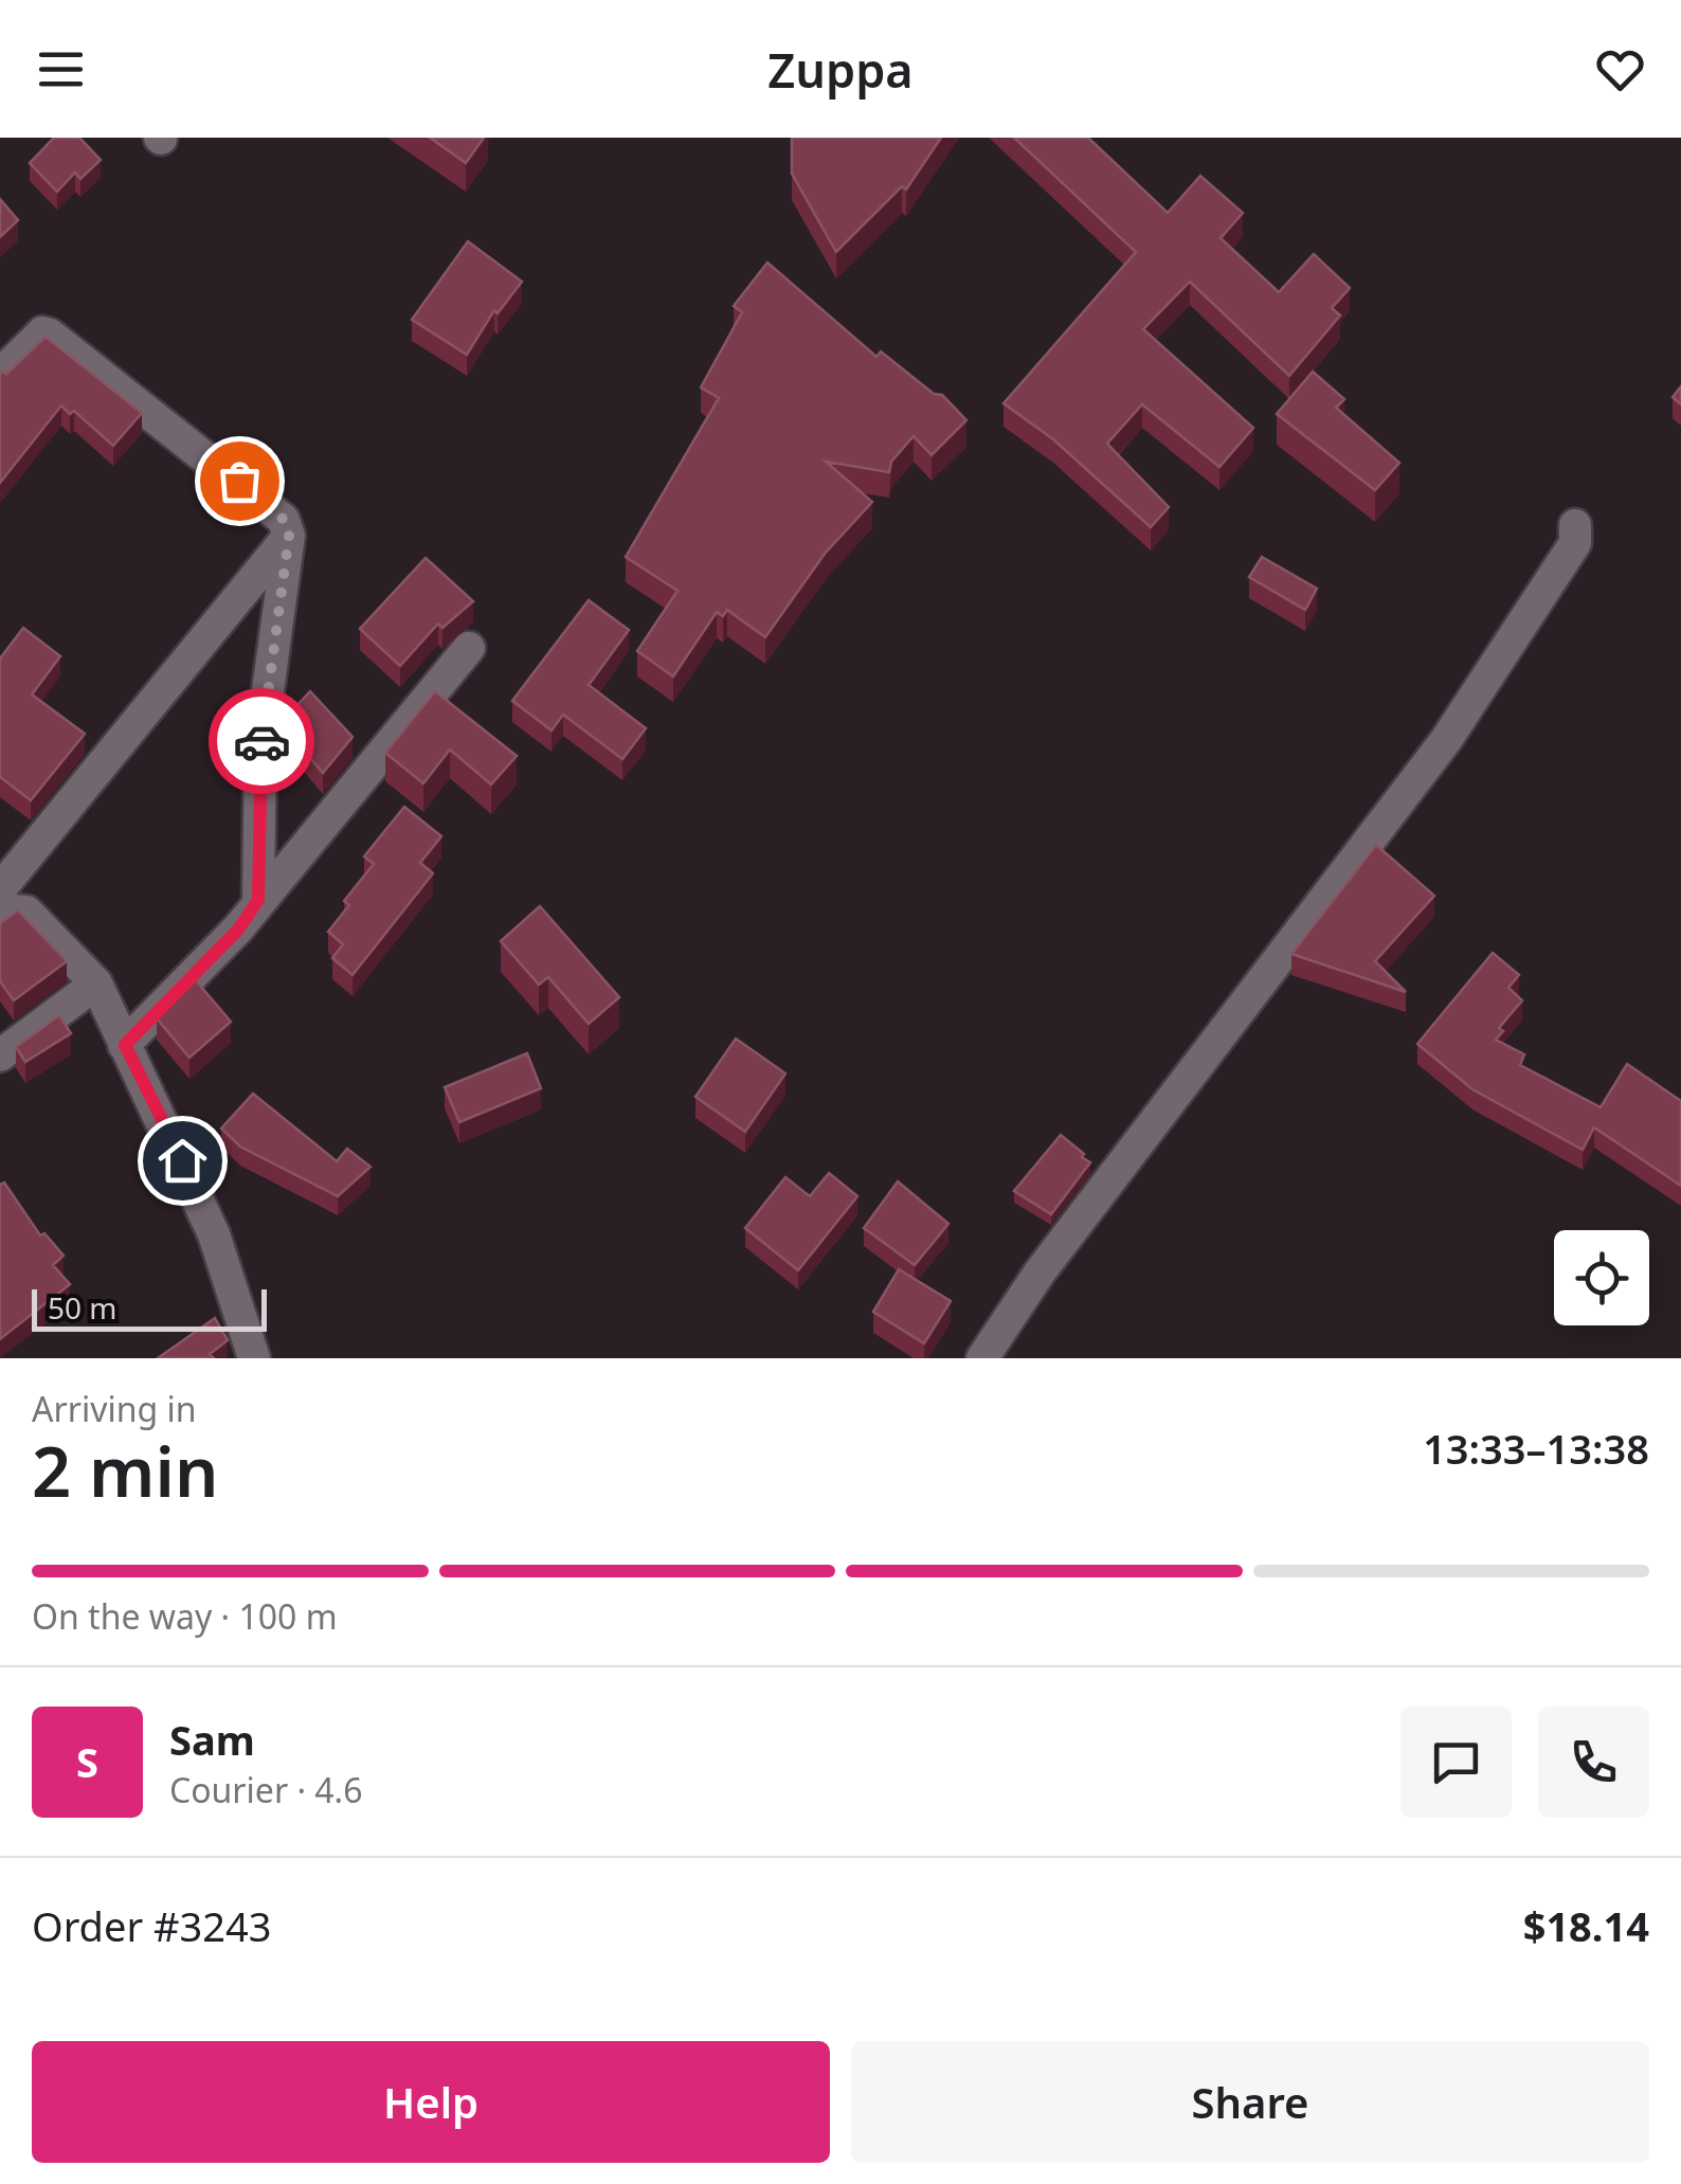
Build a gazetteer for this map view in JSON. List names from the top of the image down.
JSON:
{
  "scale_bar": "50 m",
  "page": {
    "header": "Zuppa",
    "scale": "50 m",
    "heading": ["2 min", "Arriving in", "13:33–13:38"],
    "panel": [
      "Sam",
      "Courier · 4.6",
      "Order #3243",
      "$18.14"
    ],
    "bar": "On the way · 100 m",
    "round": "S",
    "buttons": ["Help", "Share"]
  }
}
